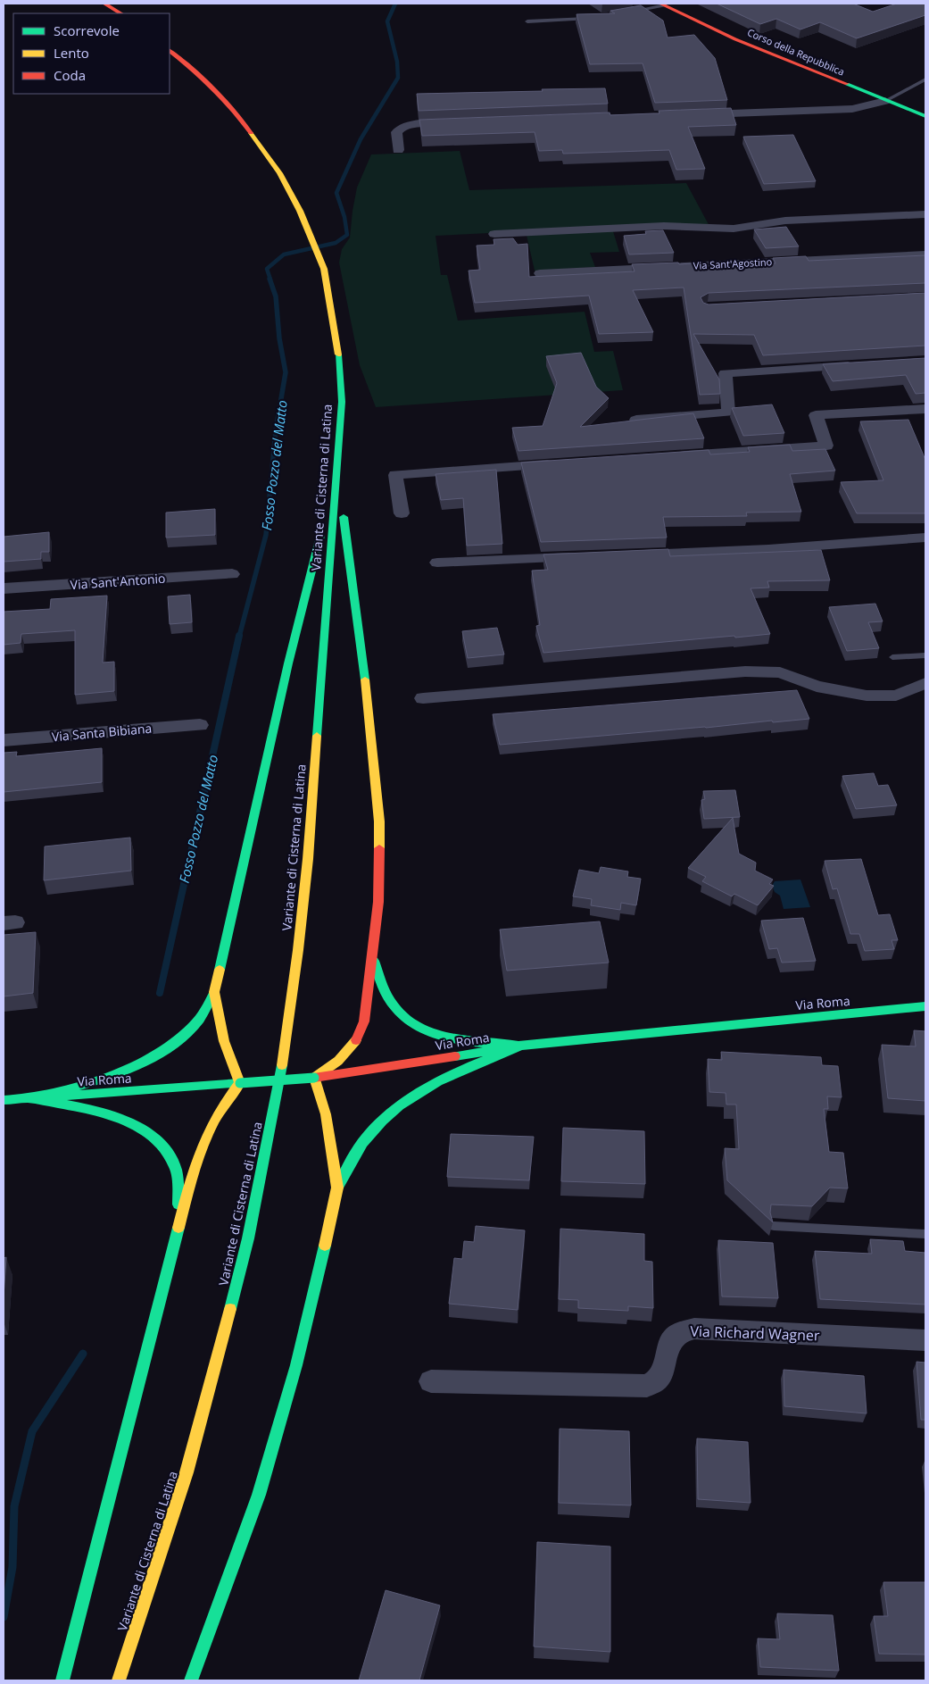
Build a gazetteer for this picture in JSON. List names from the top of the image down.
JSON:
{
  "streets": {
    "main road": ["Corso della Repubblica", "Variante di Cisterna di Latina", "Via Roma"],
    "street": [
      "Via Sant'Agostino",
      "Via Sant'Antonio",
      "Via Santa Bibiana",
      "Via Richard Wagner"
    ]
  },
  "water": ["Fosso Pozzo del Matto"],
  "legend": ["Scorrevole", "Lento", "Coda"]
}
